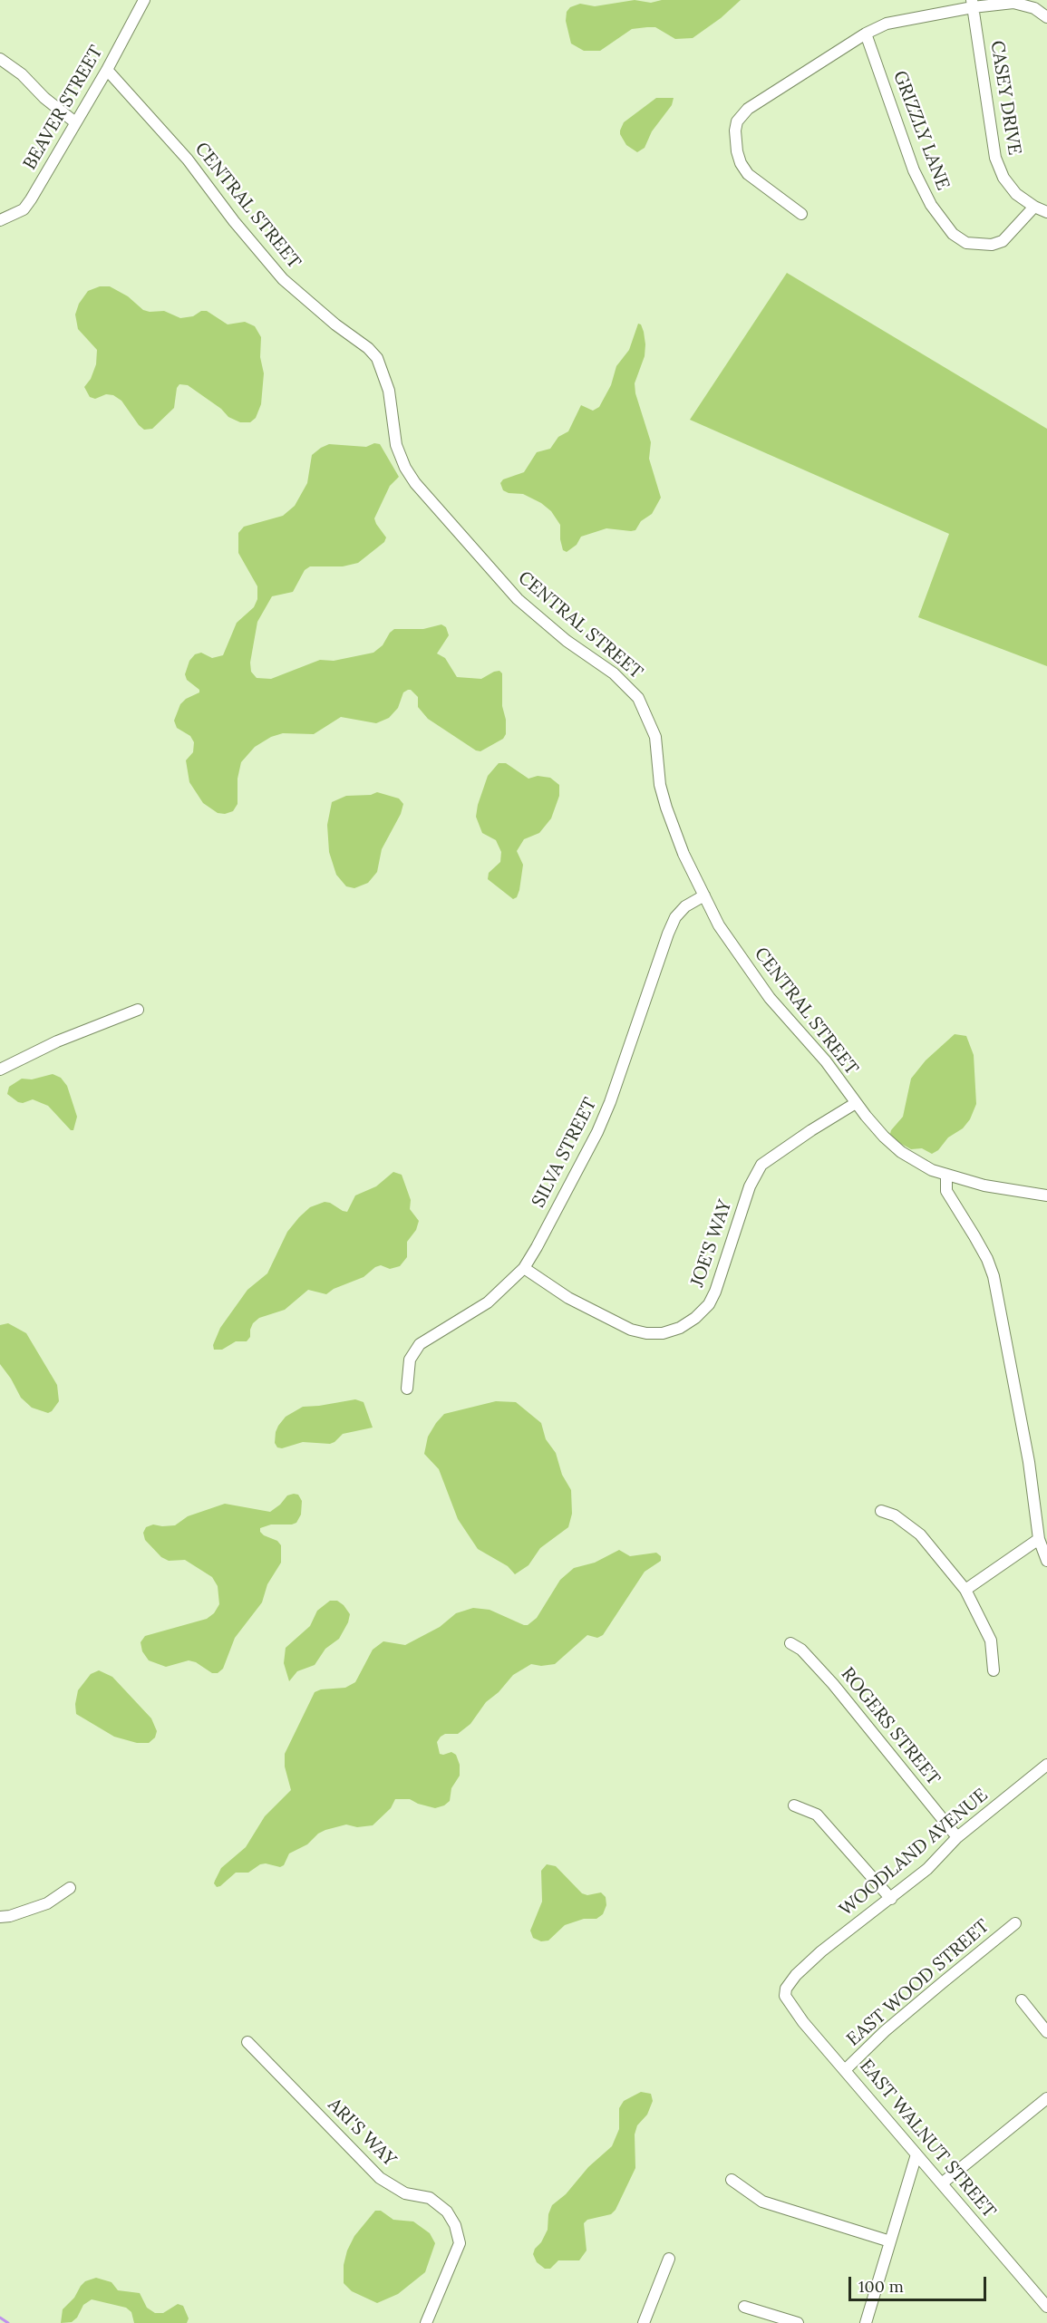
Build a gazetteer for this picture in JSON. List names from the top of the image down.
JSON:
{
  "streets": {
    "street": [
      "CASEY DRIVE",
      "BEAVER STREET",
      "GRIZZLY LANE",
      "CENTRAL STREET",
      "SILVA STREET",
      "JOE'S WAY",
      "ROGERS STREET",
      "WOODLAND AVENUE",
      "EAST WOOD STREET",
      "ARI'S WAY",
      "EAST WALNUT STREET"
    ]
  },
  "crossings": [
    ["CASEY DRIVE", "GRIZZLY LANE"],
    ["BEAVER STREET", "CENTRAL STREET"],
    ["CENTRAL STREET", "SILVA STREET"],
    ["CENTRAL STREET", "JOE'S WAY"],
    ["SILVA STREET", "JOE'S WAY"],
    ["ROGERS STREET", "WOODLAND AVENUE"],
    ["WOODLAND AVENUE", "EAST WALNUT STREET"],
    ["EAST WOOD STREET", "EAST WALNUT STREET"]
  ],
  "scale_bar": "100 m"
}
